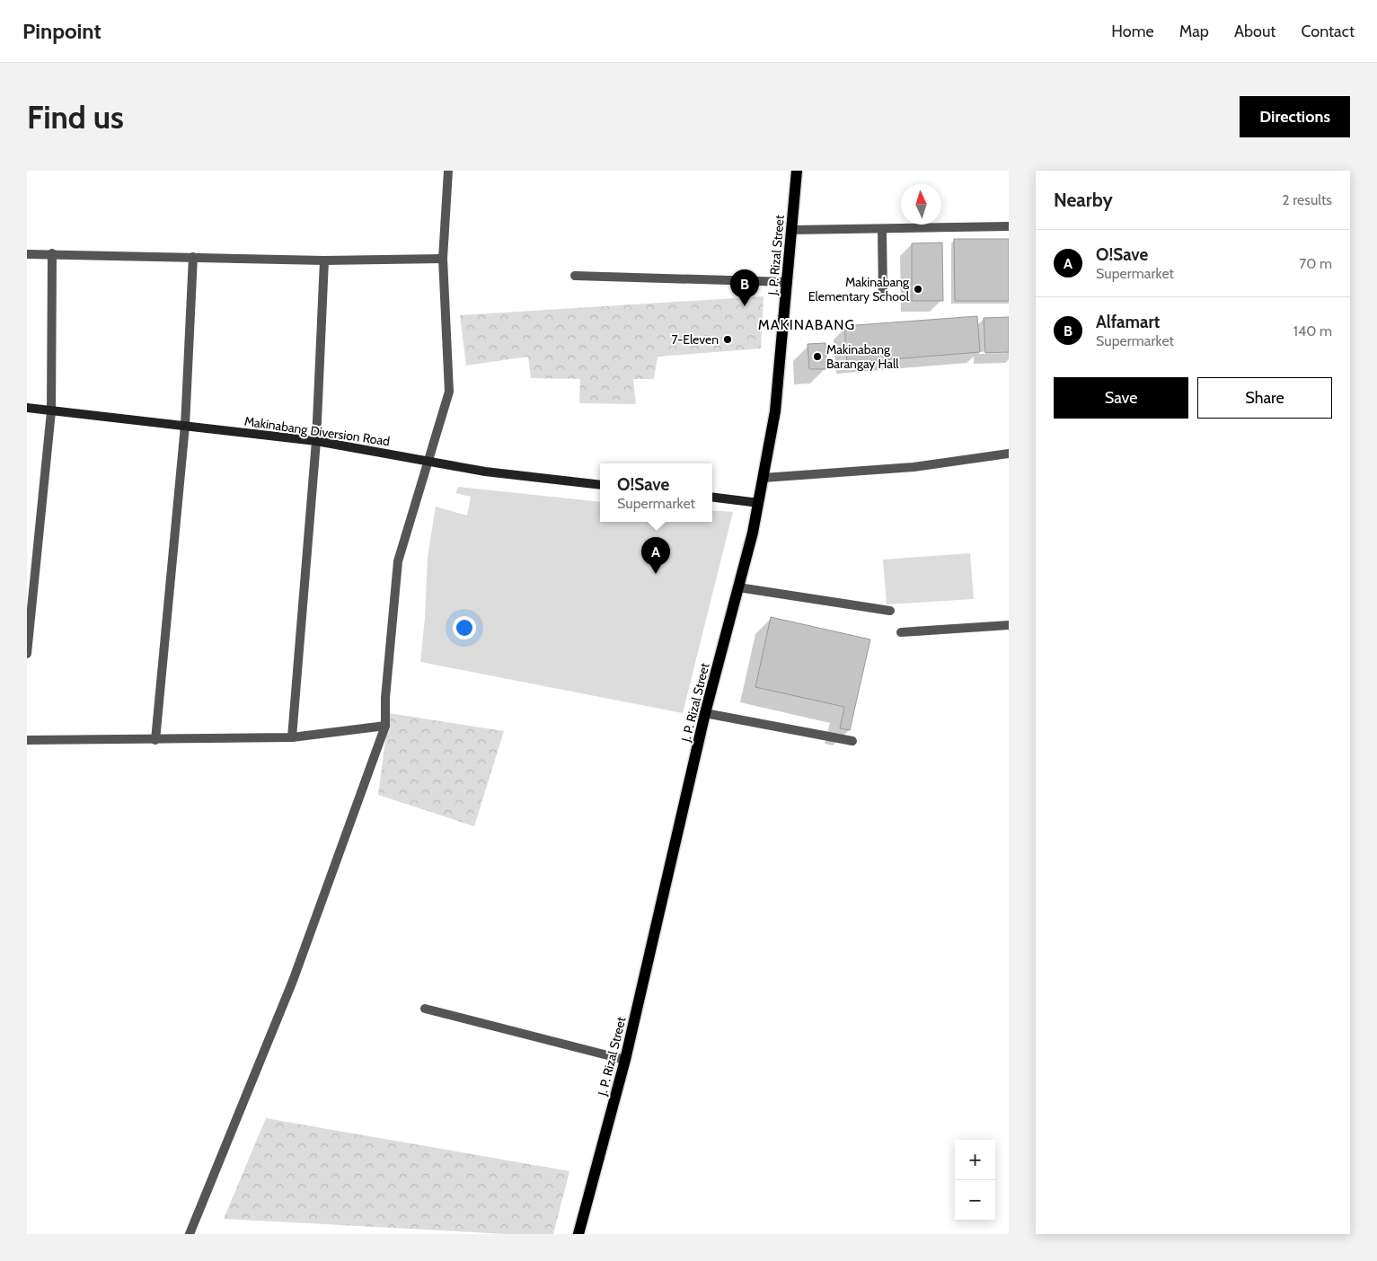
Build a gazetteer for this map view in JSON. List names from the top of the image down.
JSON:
{
  "streets": {
    "main road": ["J. P. Rizal Street"],
    "street": ["Makinabang Diversion Road"]
  },
  "districts": ["MAKINABANG"],
  "places": ["Makinabang Elementary School", "7-Eleven", "Makinabang Barangay Hall"],
  "north": "top",
  "page": {
    "header": "Pinpoint",
    "nav": [
      "Home",
      "Map",
      "About",
      "Contact"
    ],
    "buttons": [
      "Directions",
      ["Save", "Share"]
    ],
    "title": "Find us",
    "heading": ["Nearby", "2 results"],
    "list": [
      {
        "mark": "A",
        "name": "O!Save",
        "note": "Supermarket",
        "value": "70 m"
      },
      {
        "mark": "B",
        "name": "Alfamart",
        "note": "Supermarket",
        "value": "140 m"
      }
    ],
    "pins": ["B", "A"],
    "popup": ["O!Save", "Supermarket"],
    "map_buttons": ["+", "−"]
  }
}
